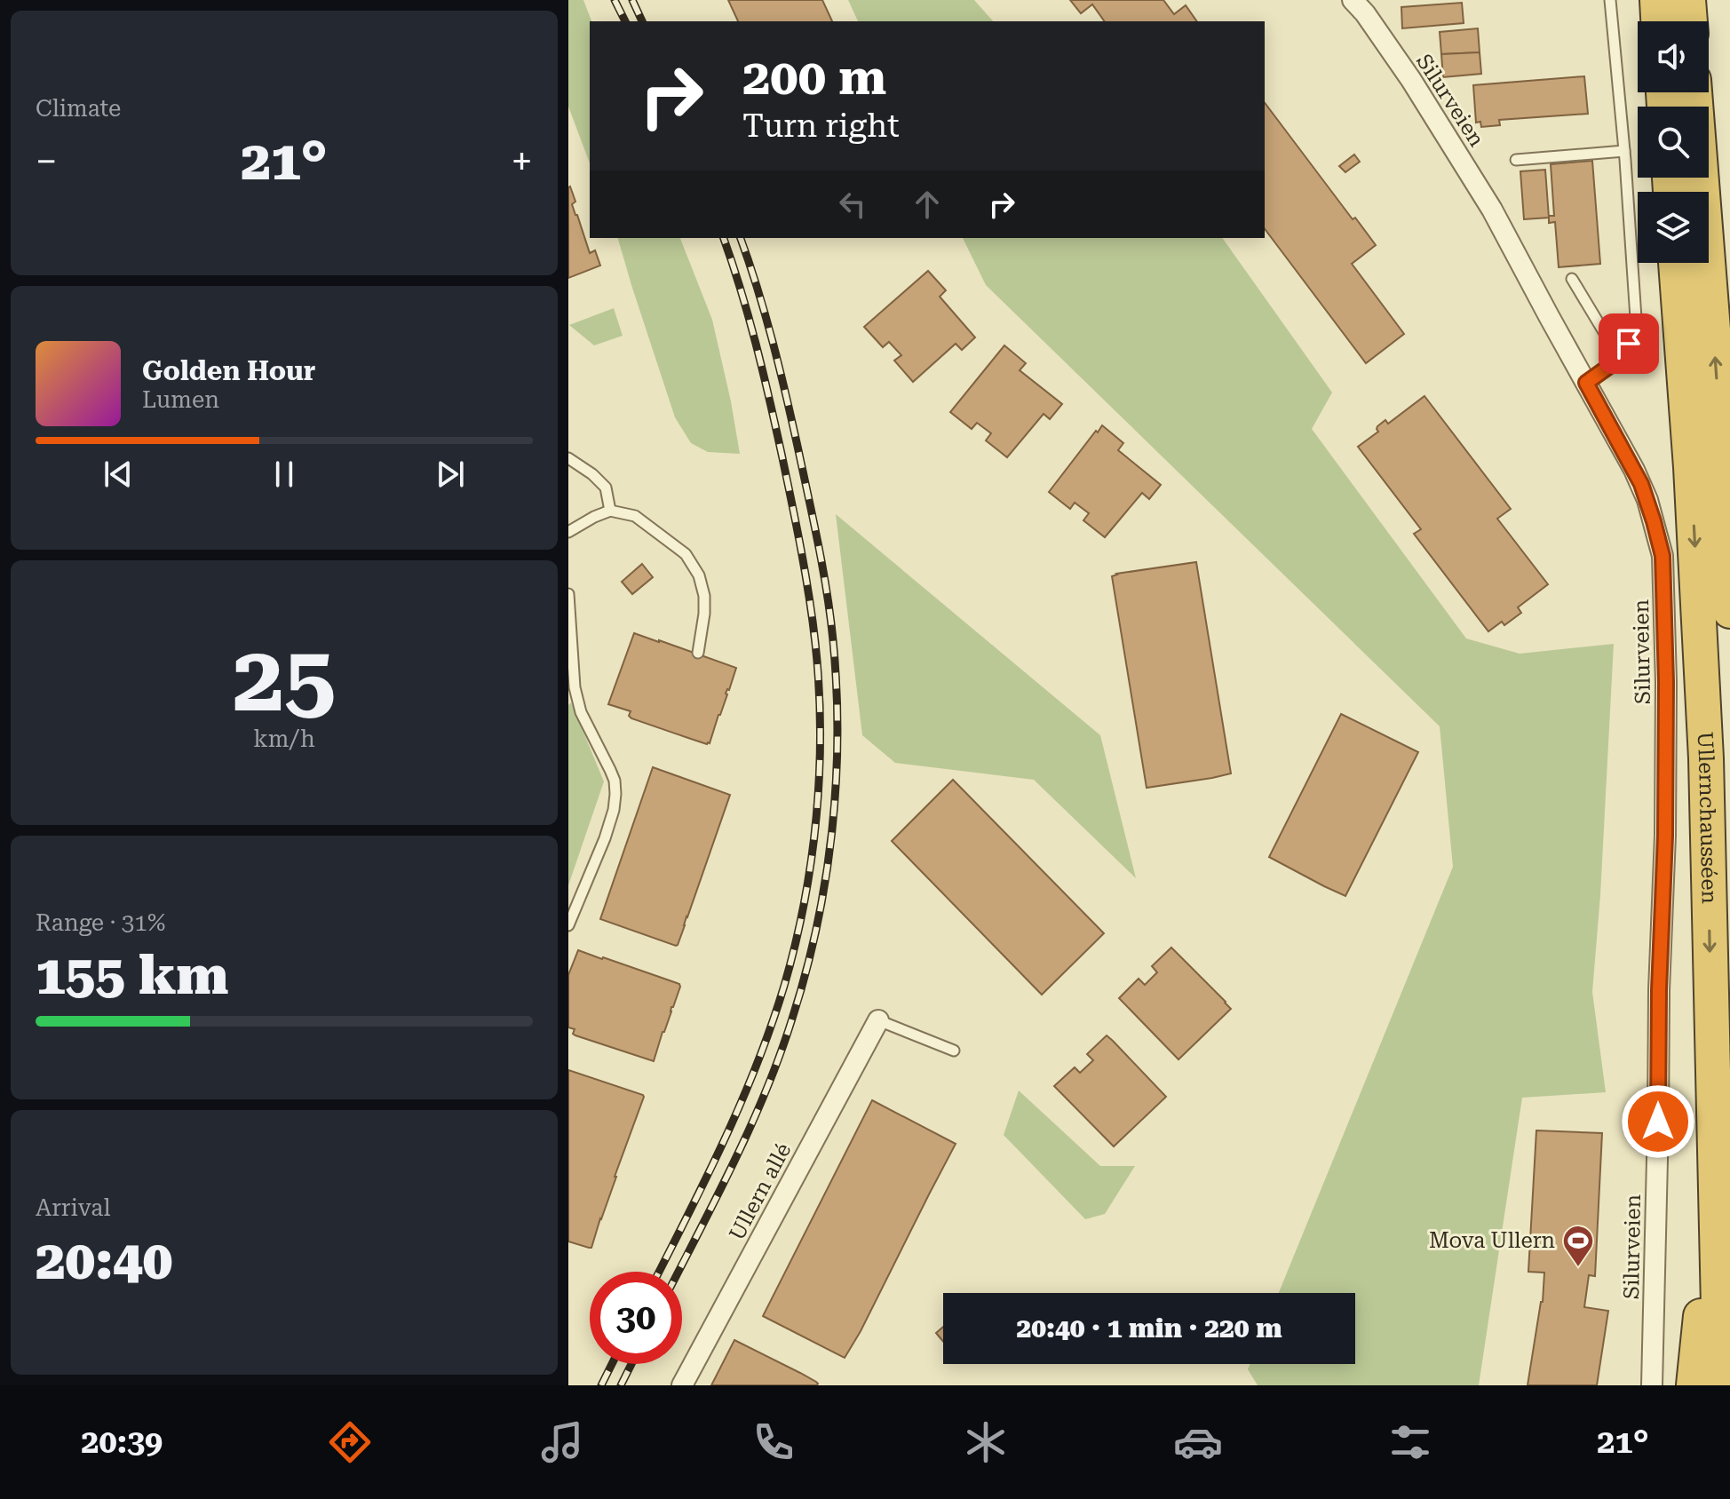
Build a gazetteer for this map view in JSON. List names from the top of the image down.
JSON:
{
  "streets": {
    "highway": ["Ullernchausséen"],
    "street": ["Silurveien", "Ullern allé"]
  },
  "places": {
    "sports": ["Mova Ullern"]
  },
  "page": {
    "tile": [
      "Climate",
      ["25", "km/h"],
      ["Range · 31%", "155 km"],
      ["Arrival", "20:40"]
    ],
    "turn": ["200 m", "Turn right"],
    "heat": ["−", "21°", "+"],
    "song": ["Golden Hour", "Lumen"],
    "limit": "30",
    "trip": "20:40 · 1 min · 220 m",
    "tabs": ["20:39", "21°"]
  }
}
